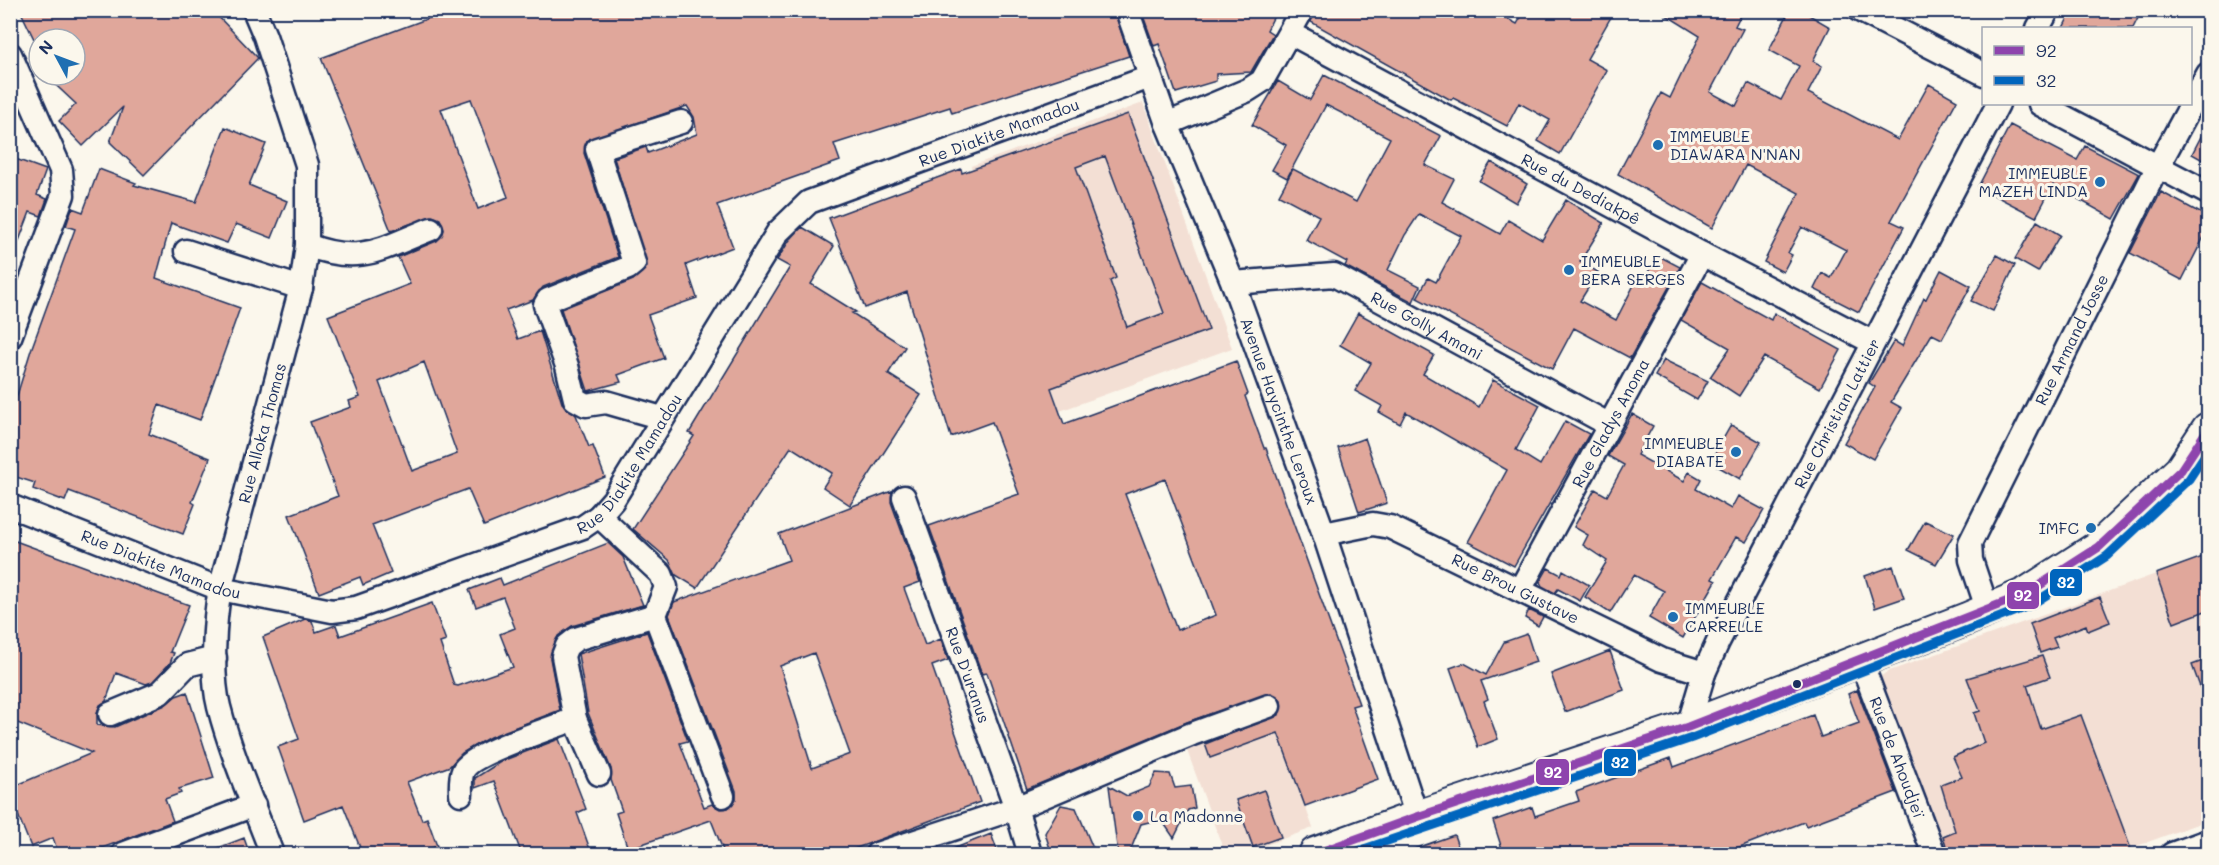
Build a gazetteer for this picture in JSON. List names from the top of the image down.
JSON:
{
  "streets": {
    "street": [
      "Rue Diakite Mamadou",
      "Rue du Dediakpê",
      "Rue Golly Amani",
      "Rue Armand Josse",
      "Avenue Haycinthe Leroux",
      "Rue Christian Lattier",
      "Rue Gladys Anoma",
      "Rue Alloka Thomas",
      "Rue Brou Gustave",
      "Rue D'uranus",
      "Rue de Ahoudjeï"
    ]
  },
  "crossings": [
    ["Rue Diakite Mamadou", "Avenue Haycinthe Leroux"],
    ["Rue Diakite Mamadou", "Rue Alloka Thomas"],
    ["Rue du Dediakpê", "Rue Christian Lattier"],
    ["Rue du Dediakpê", "Rue Gladys Anoma"],
    ["Rue Golly Amani", "Avenue Haycinthe Leroux"],
    ["Rue Golly Amani", "Rue Gladys Anoma"],
    ["Avenue Haycinthe Leroux", "Rue Brou Gustave"],
    ["Rue Christian Lattier", "Rue Brou Gustave"],
    ["Rue Gladys Anoma", "Rue Brou Gustave"]
  ],
  "places": [
    "IMMEUBLE DIAWARA N'NAN",
    "IMMEUBLE MAZEH LINDA",
    "IMMEUBLE BERA SERGES",
    "IMMEUBLE DIABATE",
    "IMFC",
    "IMMEUBLE CARRELLE",
    "La Madonne"
  ],
  "lines": ["transit line 92", "transit line 32"],
  "legend": ["92", "32"],
  "north": "top left"
}
